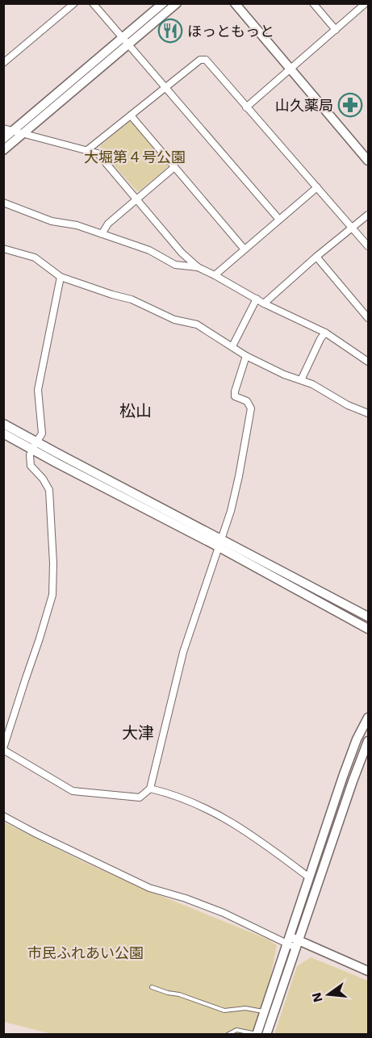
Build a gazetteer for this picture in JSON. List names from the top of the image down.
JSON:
{
  "districts": ["松山", "大津"],
  "parks": ["大堀第４号公園", "市民ふれあい公園"],
  "places": {
    "restaurant": ["ほっともっと"],
    "pharmacy": ["山久薬局"]
  },
  "north": "left"
}
